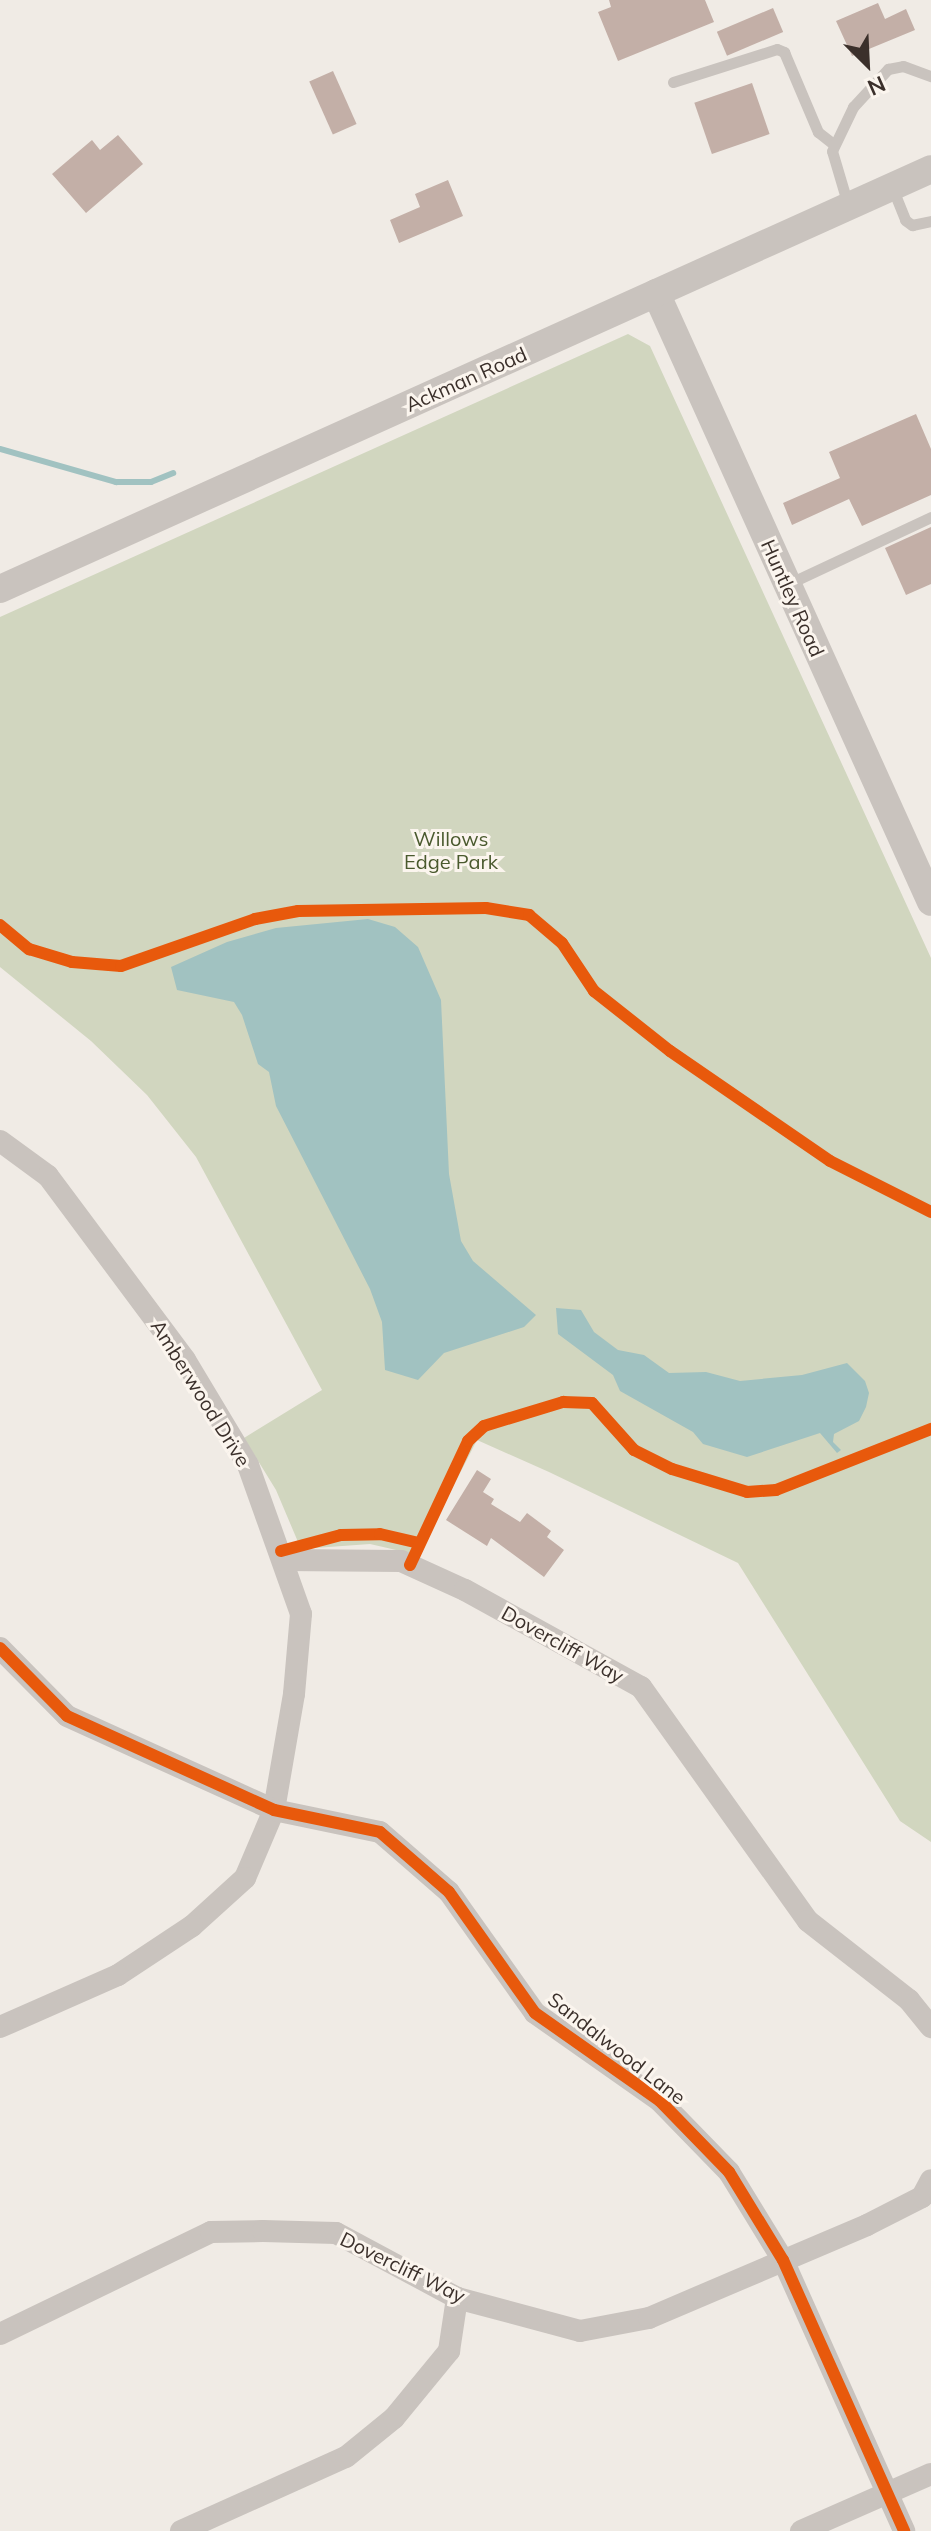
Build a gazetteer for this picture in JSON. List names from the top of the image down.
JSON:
{
  "streets": {
    "street": [
      "Ackman Road",
      "Huntley Road",
      "Amberwood Drive",
      "Dovercliff Way",
      "Sandalwood Lane"
    ]
  },
  "crossings": [
    ["Ackman Road", "Huntley Road"],
    ["Amberwood Drive", "Dovercliff Way"],
    ["Amberwood Drive", "Sandalwood Lane"],
    ["Dovercliff Way", "Sandalwood Lane"]
  ],
  "parks": ["Willows Edge Park"],
  "north": "bottom right"
}
